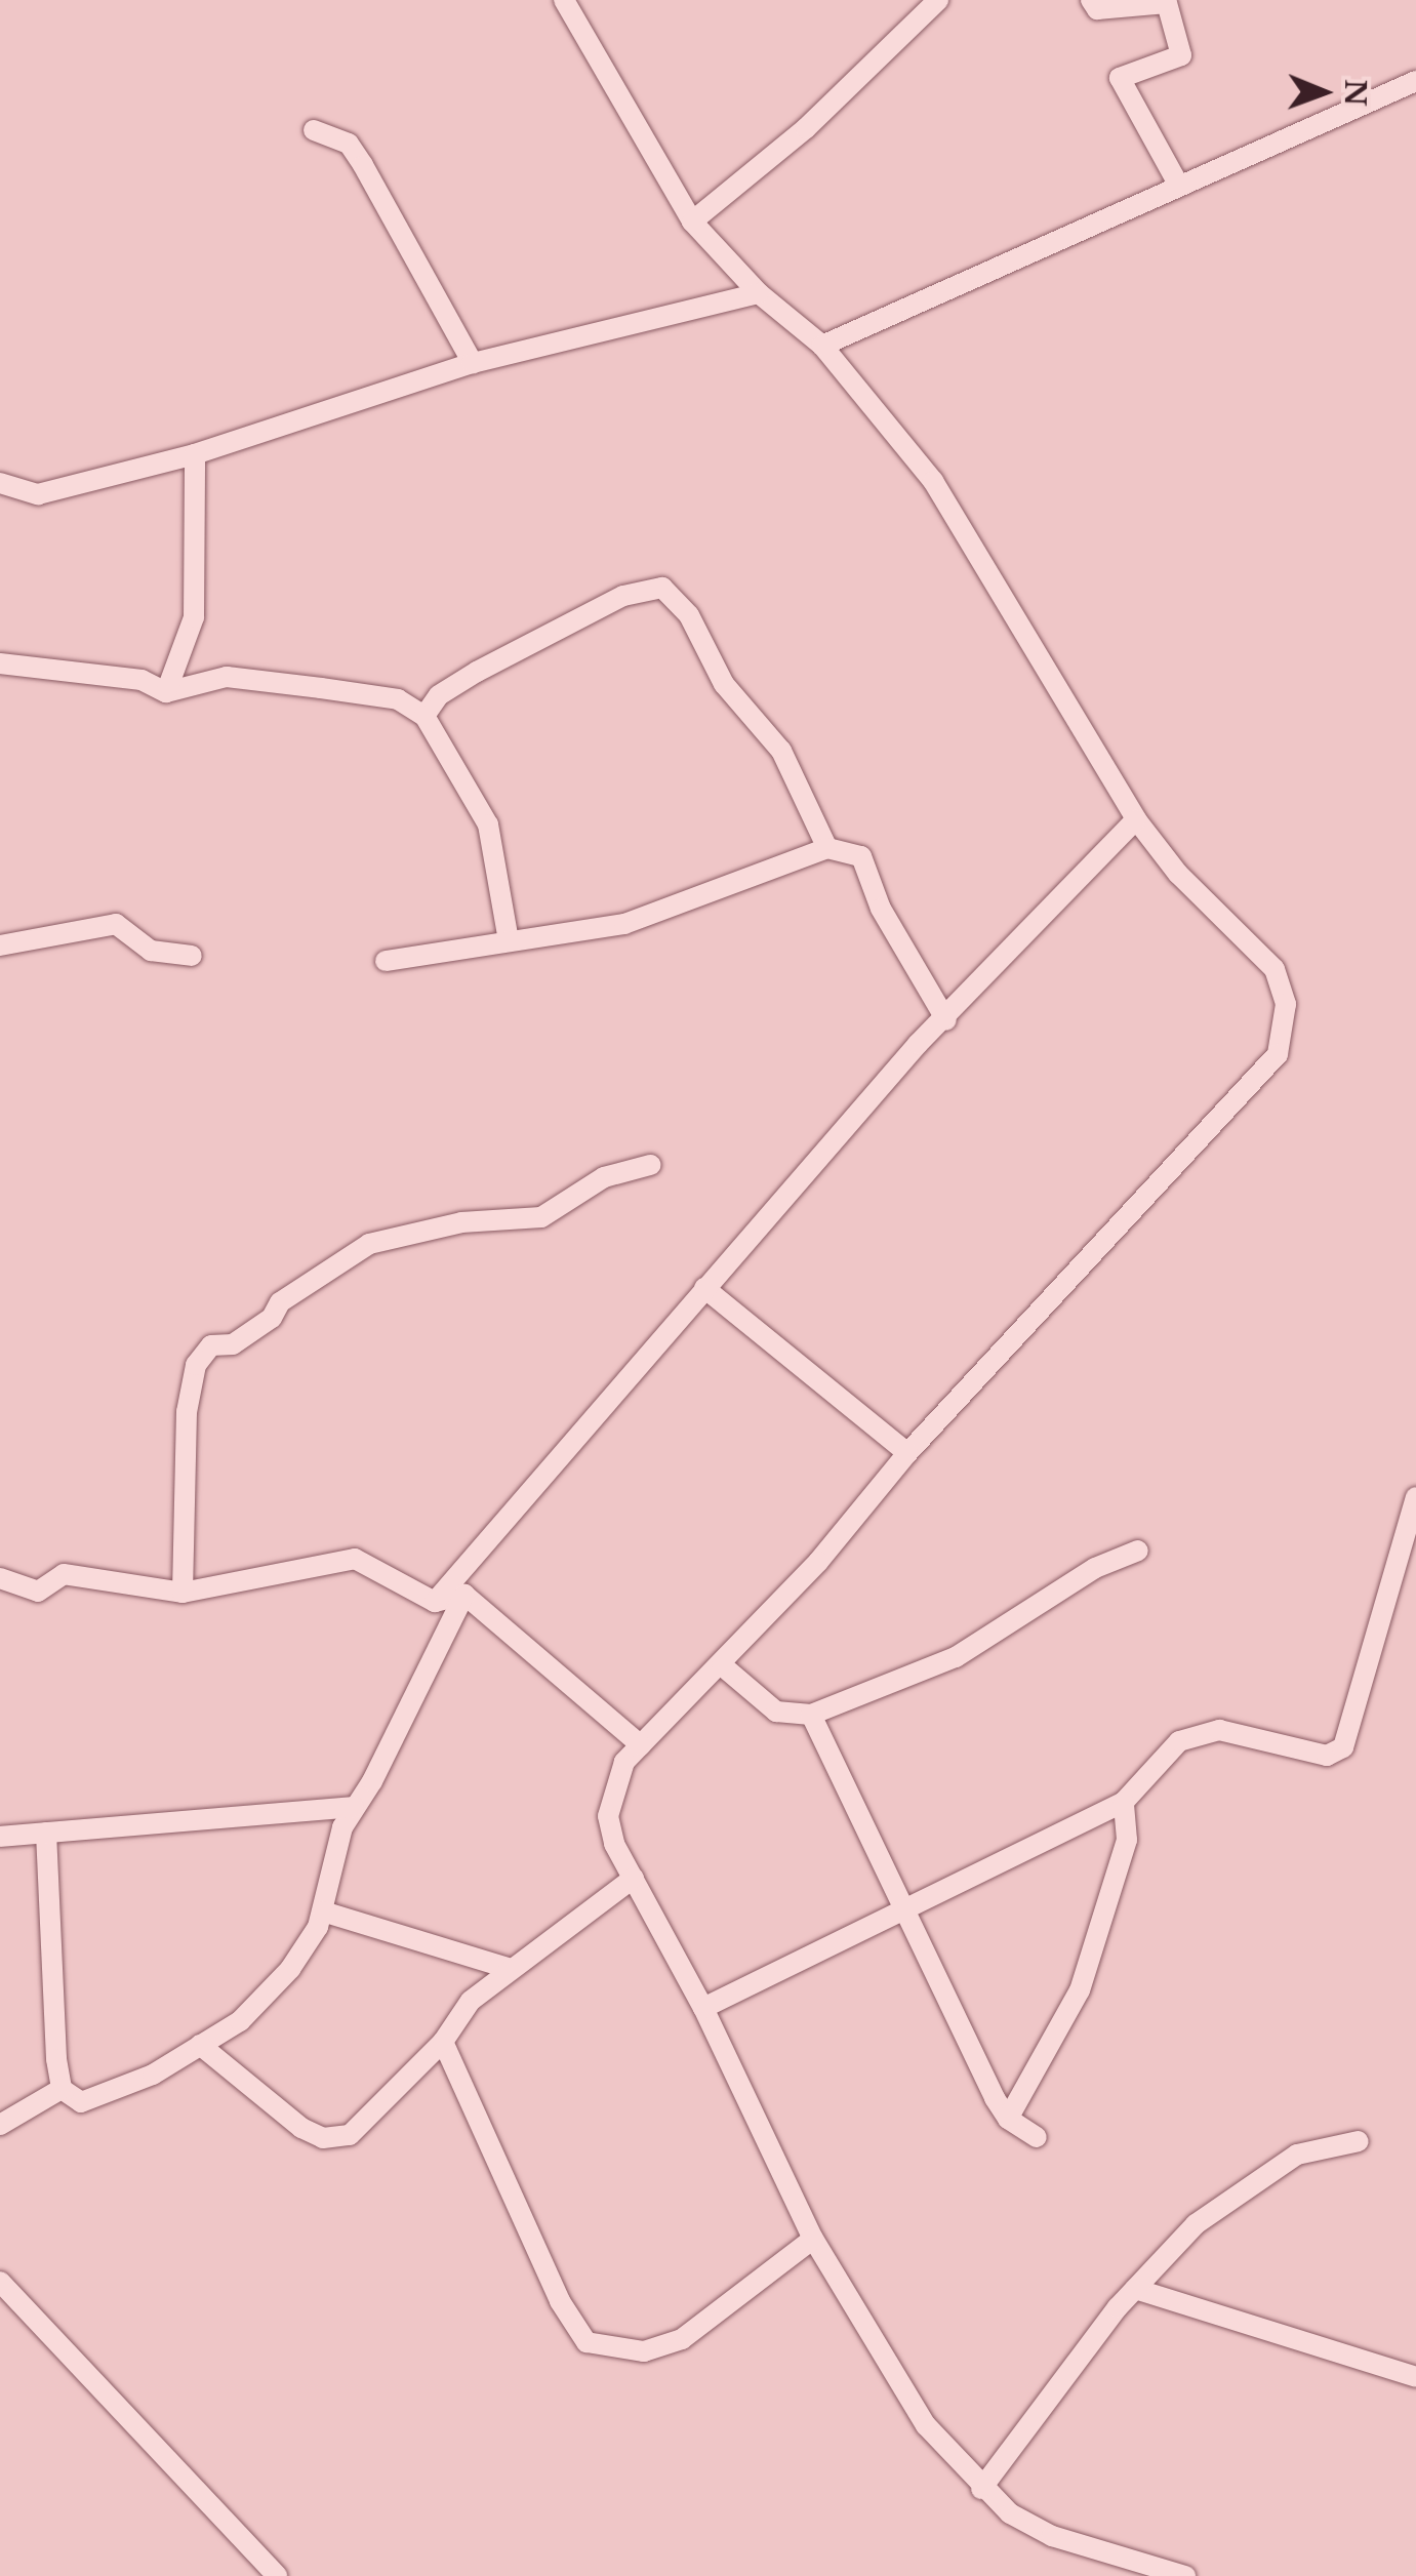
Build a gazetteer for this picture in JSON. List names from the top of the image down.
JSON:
{
  "north": "right"
}
